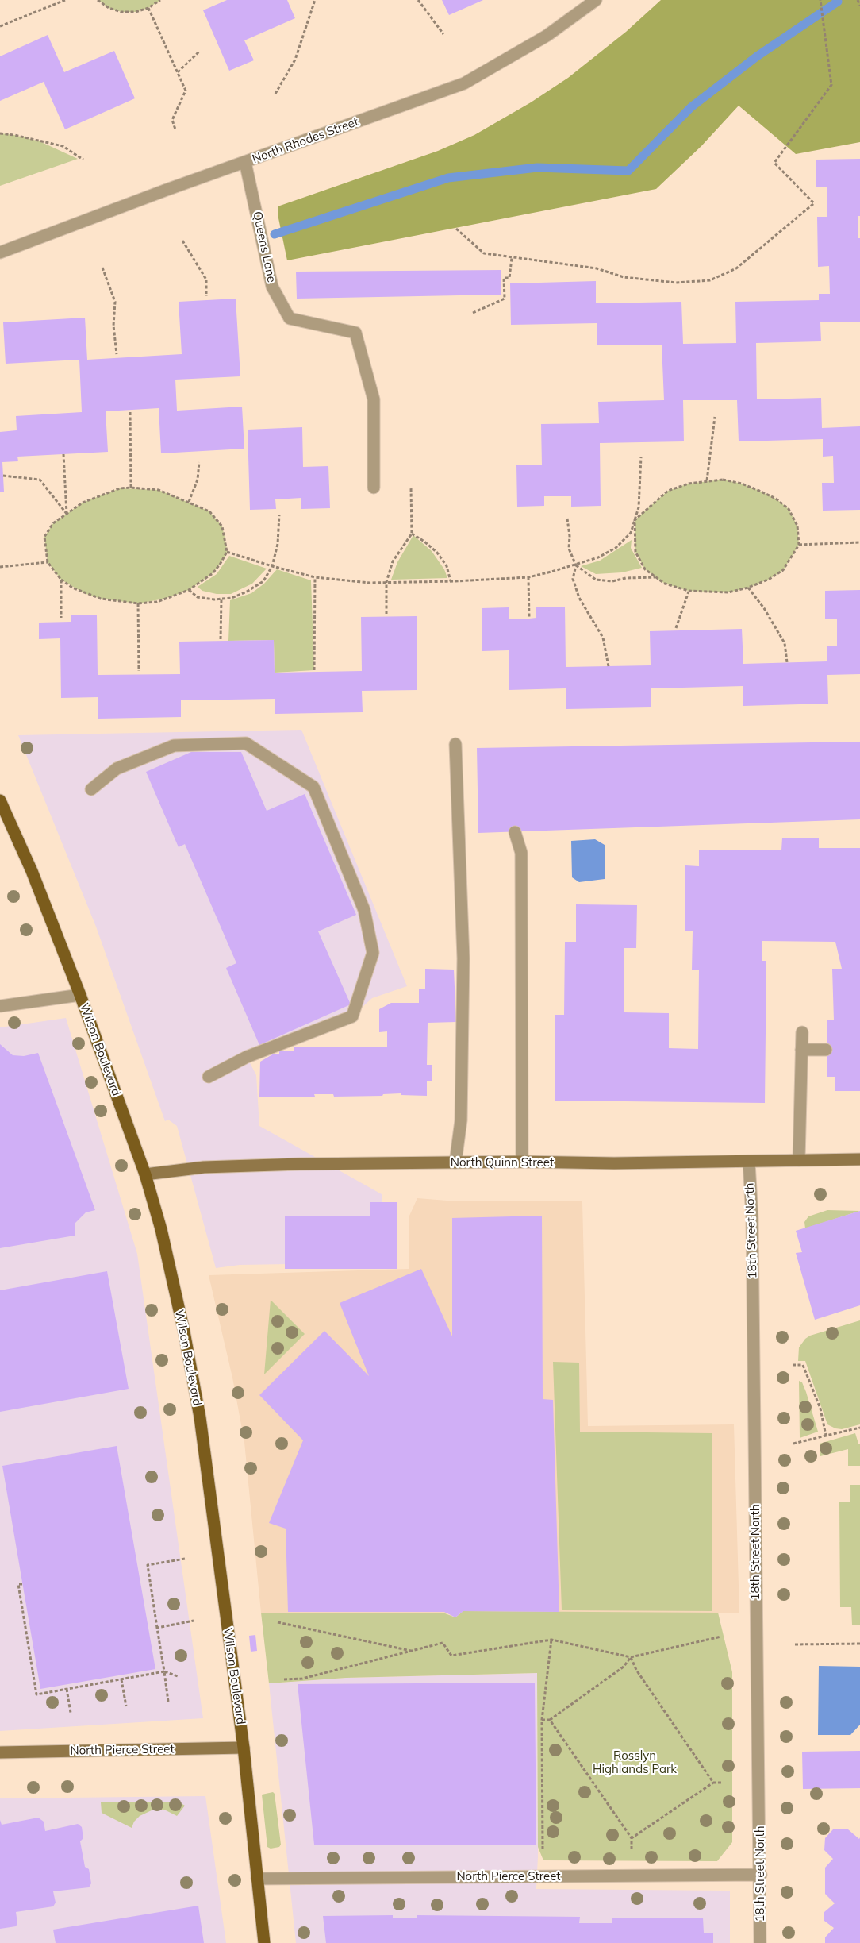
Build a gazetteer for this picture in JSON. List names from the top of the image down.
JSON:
{
  "streets": {
    "main road": ["Wilson Boulevard"],
    "street": [
      "North Rhodes Street",
      "Queens Lane",
      "North Quinn Street",
      "18th Street North",
      "North Pierce Street"
    ]
  },
  "crossings": [
    ["North Rhodes Street", "Queens Lane"],
    ["Wilson Boulevard", "North Quinn Street"],
    ["Wilson Boulevard", "North Pierce Street"],
    ["North Quinn Street", "18th Street North"],
    ["18th Street North", "North Pierce Street"]
  ],
  "parks": ["Rosslyn Highlands Park"]
}
